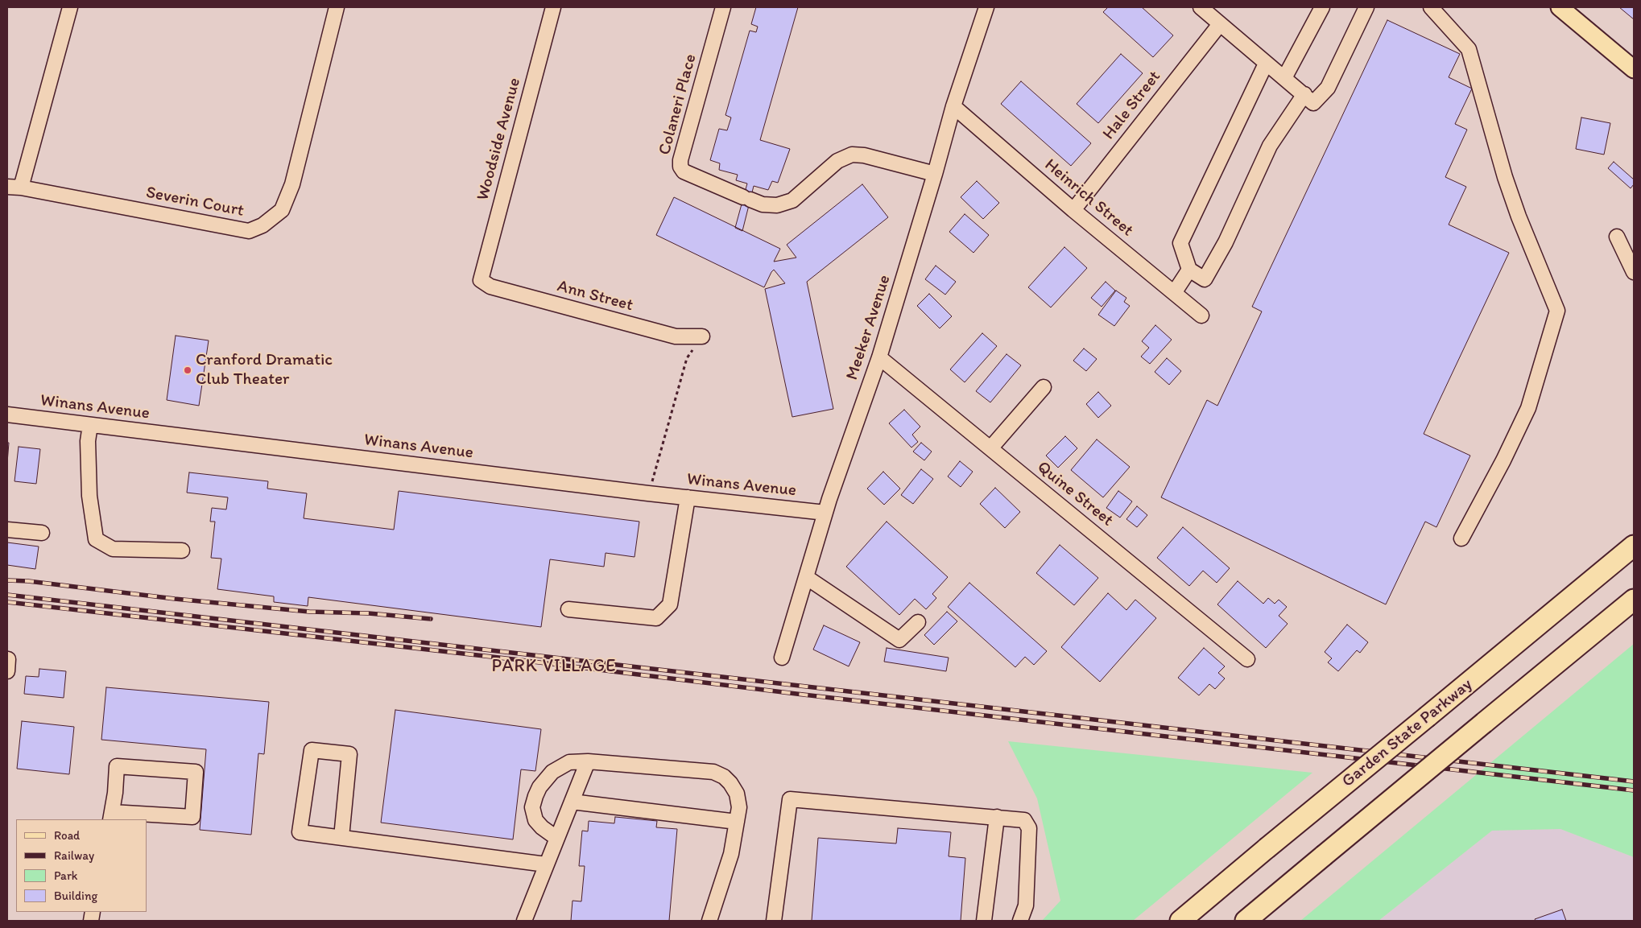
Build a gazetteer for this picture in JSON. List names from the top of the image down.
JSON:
{
  "streets": {
    "highway": ["Garden State Parkway"],
    "street": [
      "Colaneri Place",
      "Hale Street",
      "Woodside Avenue",
      "Heinrich Street",
      "Severin Court",
      "Ann Street",
      "Meeker Avenue",
      "Winans Avenue",
      "Quine Street"
    ]
  },
  "crossings": [
    ["Colaneri Place", "Meeker Avenue"],
    ["Hale Street", "Heinrich Street"],
    ["Woodside Avenue", "Ann Street"],
    ["Heinrich Street", "Meeker Avenue"],
    ["Meeker Avenue", "Winans Avenue"],
    ["Meeker Avenue", "Quine Street"]
  ],
  "districts": ["PARK VILLAGE"],
  "places": ["Cranford Dramatic Club Theater"],
  "legend": [
    "Road",
    "Railway",
    "Park",
    "Building"
  ]
}
